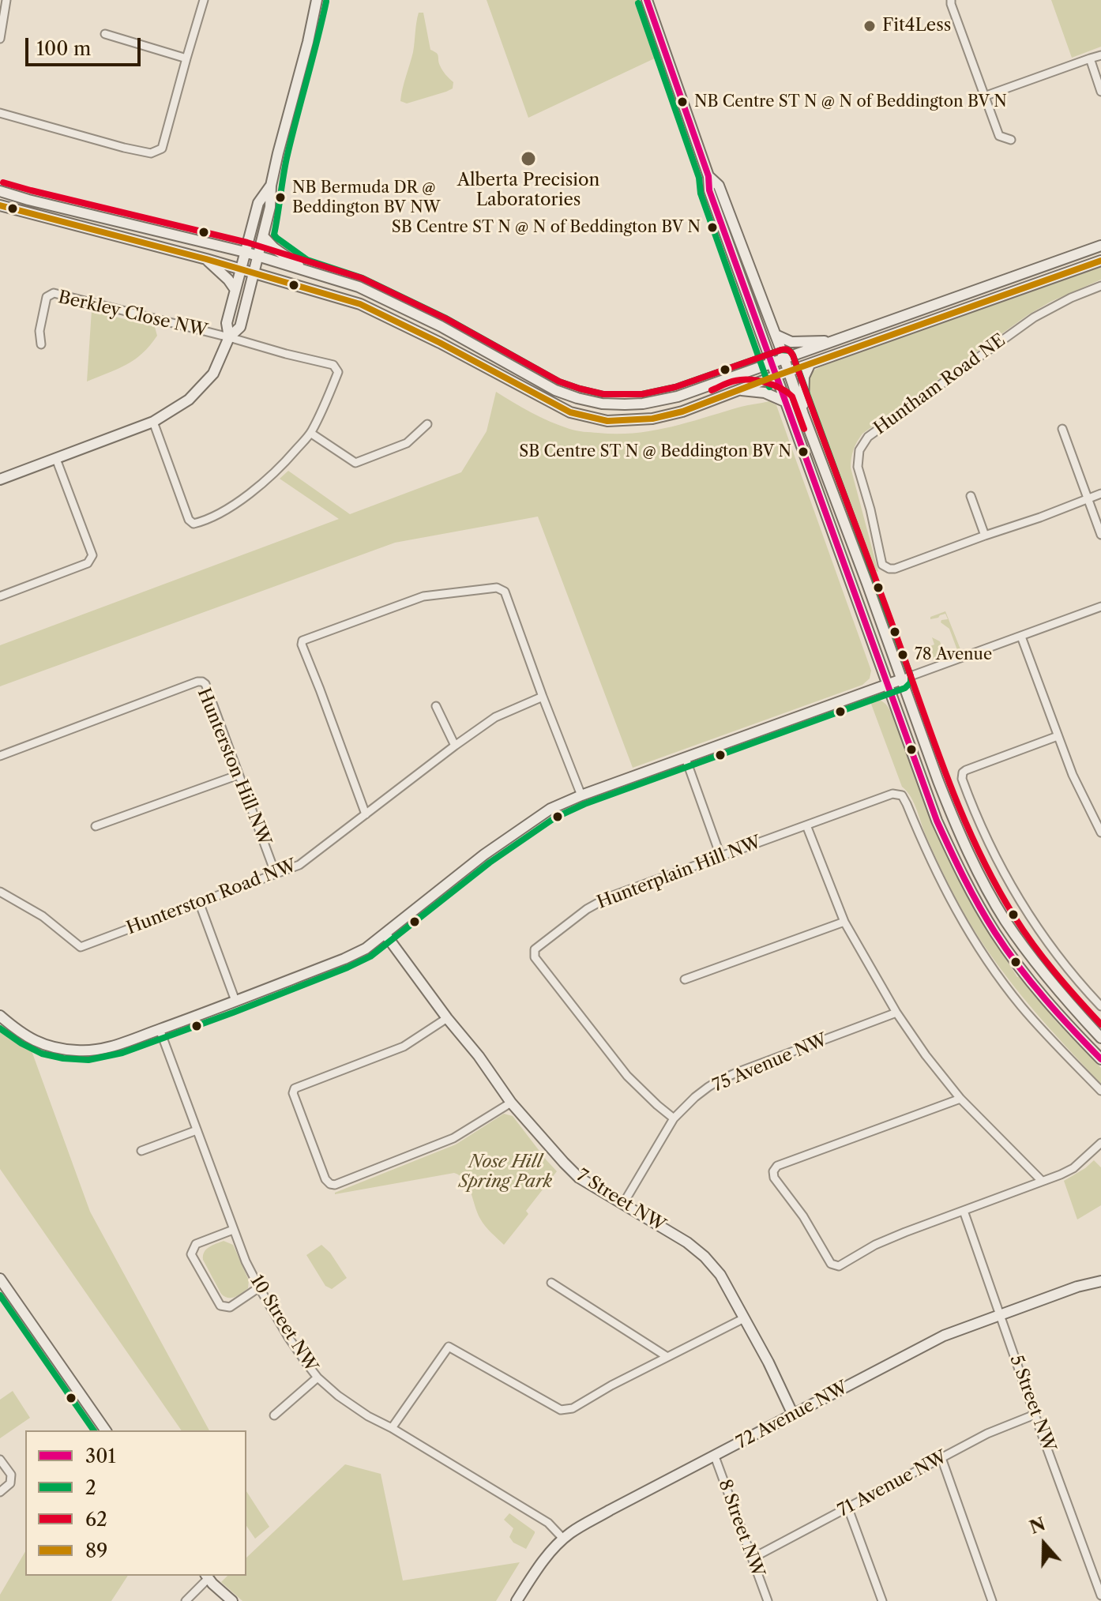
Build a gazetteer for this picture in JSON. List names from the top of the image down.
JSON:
{
  "streets": {
    "main road": ["7 Street NW", "72 Avenue NW"],
    "street": [
      "Berkley Close NW",
      "Huntham Road NE",
      "Hunterston Hill NW",
      "Hunterplain Hill NW",
      "Hunterston Road NW",
      "75 Avenue NW",
      "10 Street NW",
      "5 Street NW",
      "71 Avenue NW",
      "8 Street NW"
    ]
  },
  "crossings": [
    ["Hunterston Hill NW", "Hunterston Road NW"],
    ["Hunterplain Hill NW", "75 Avenue NW"],
    ["75 Avenue NW", "7 Street NW"],
    ["7 Street NW", "72 Avenue NW"],
    ["10 Street NW", "72 Avenue NW"],
    ["5 Street NW", "72 Avenue NW"],
    ["5 Street NW", "71 Avenue NW"],
    ["72 Avenue NW", "8 Street NW"],
    ["71 Avenue NW", "8 Street NW"]
  ],
  "parks": ["Nose Hill Spring Park"],
  "places": [
    "Fit4Less",
    "NB Centre ST N @ N of Beddington BV N",
    "Alberta Precision Laboratories",
    "NB Bermuda DR @ Beddington BV NW",
    "SB Centre ST N @ N of Beddington BV N",
    "SB Centre ST N @ Beddington BV N",
    "78 Avenue"
  ],
  "lines": [
    "transit line 301",
    "transit line 2",
    "transit line 62",
    "transit line 89"
  ],
  "legend": [
    "301",
    "2",
    "62",
    "89"
  ],
  "scale_bar": "100 m",
  "north": "top"
}
